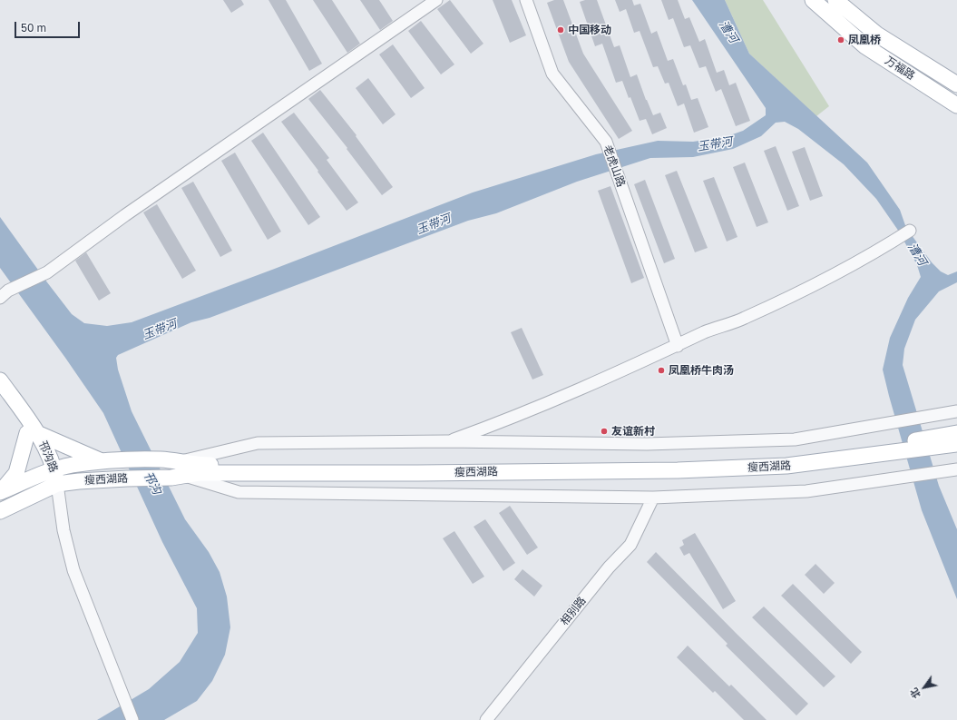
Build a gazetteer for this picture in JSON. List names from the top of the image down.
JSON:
{
  "streets": {
    "main road": ["万福路", "邗沟路", "瘦西湖路"],
    "street": ["老虎山路", "相别路"]
  },
  "crossings": [
    ["邗沟路", "瘦西湖路"]
  ],
  "water": ["漕河", "玉带河", "邗沟"],
  "places": [
    "中国移动",
    "凤凰桥",
    "凤凰桥牛肉汤",
    "友谊新村"
  ],
  "scale_bar": "50 m",
  "north": "bottom left"
}
